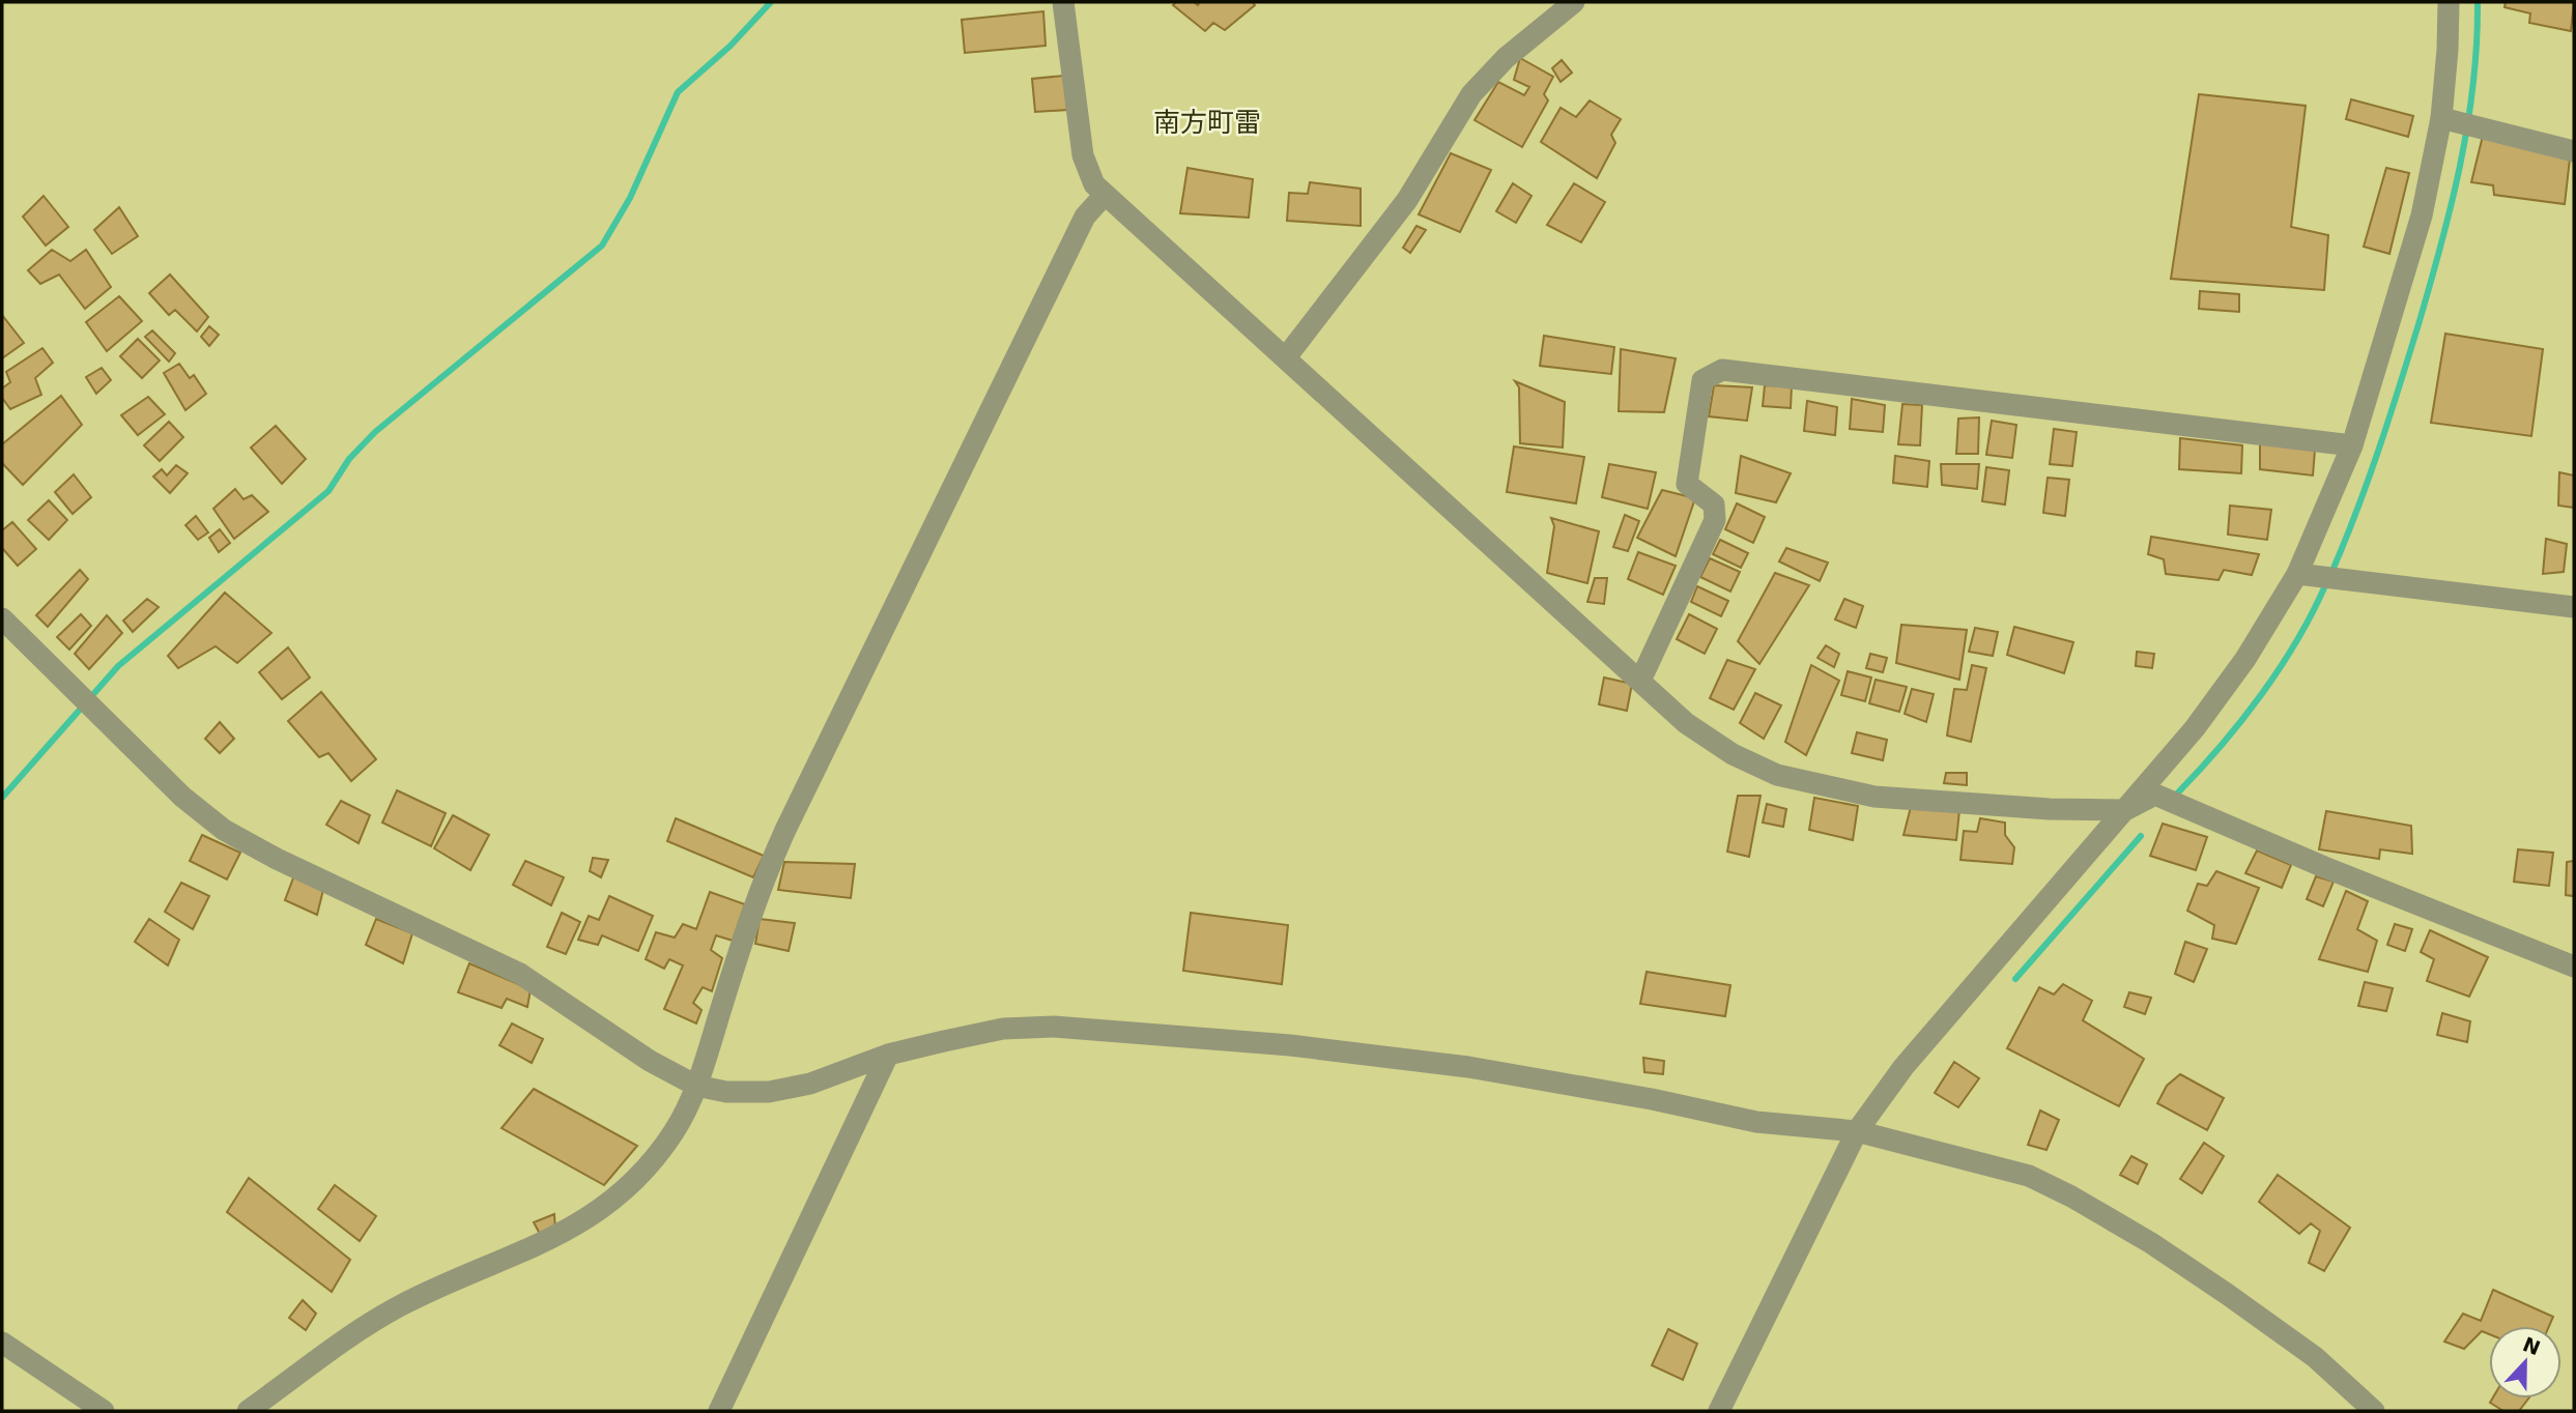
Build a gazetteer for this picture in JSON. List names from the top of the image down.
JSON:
{
  "districts": ["南方町雷"],
  "north": "top"
}
